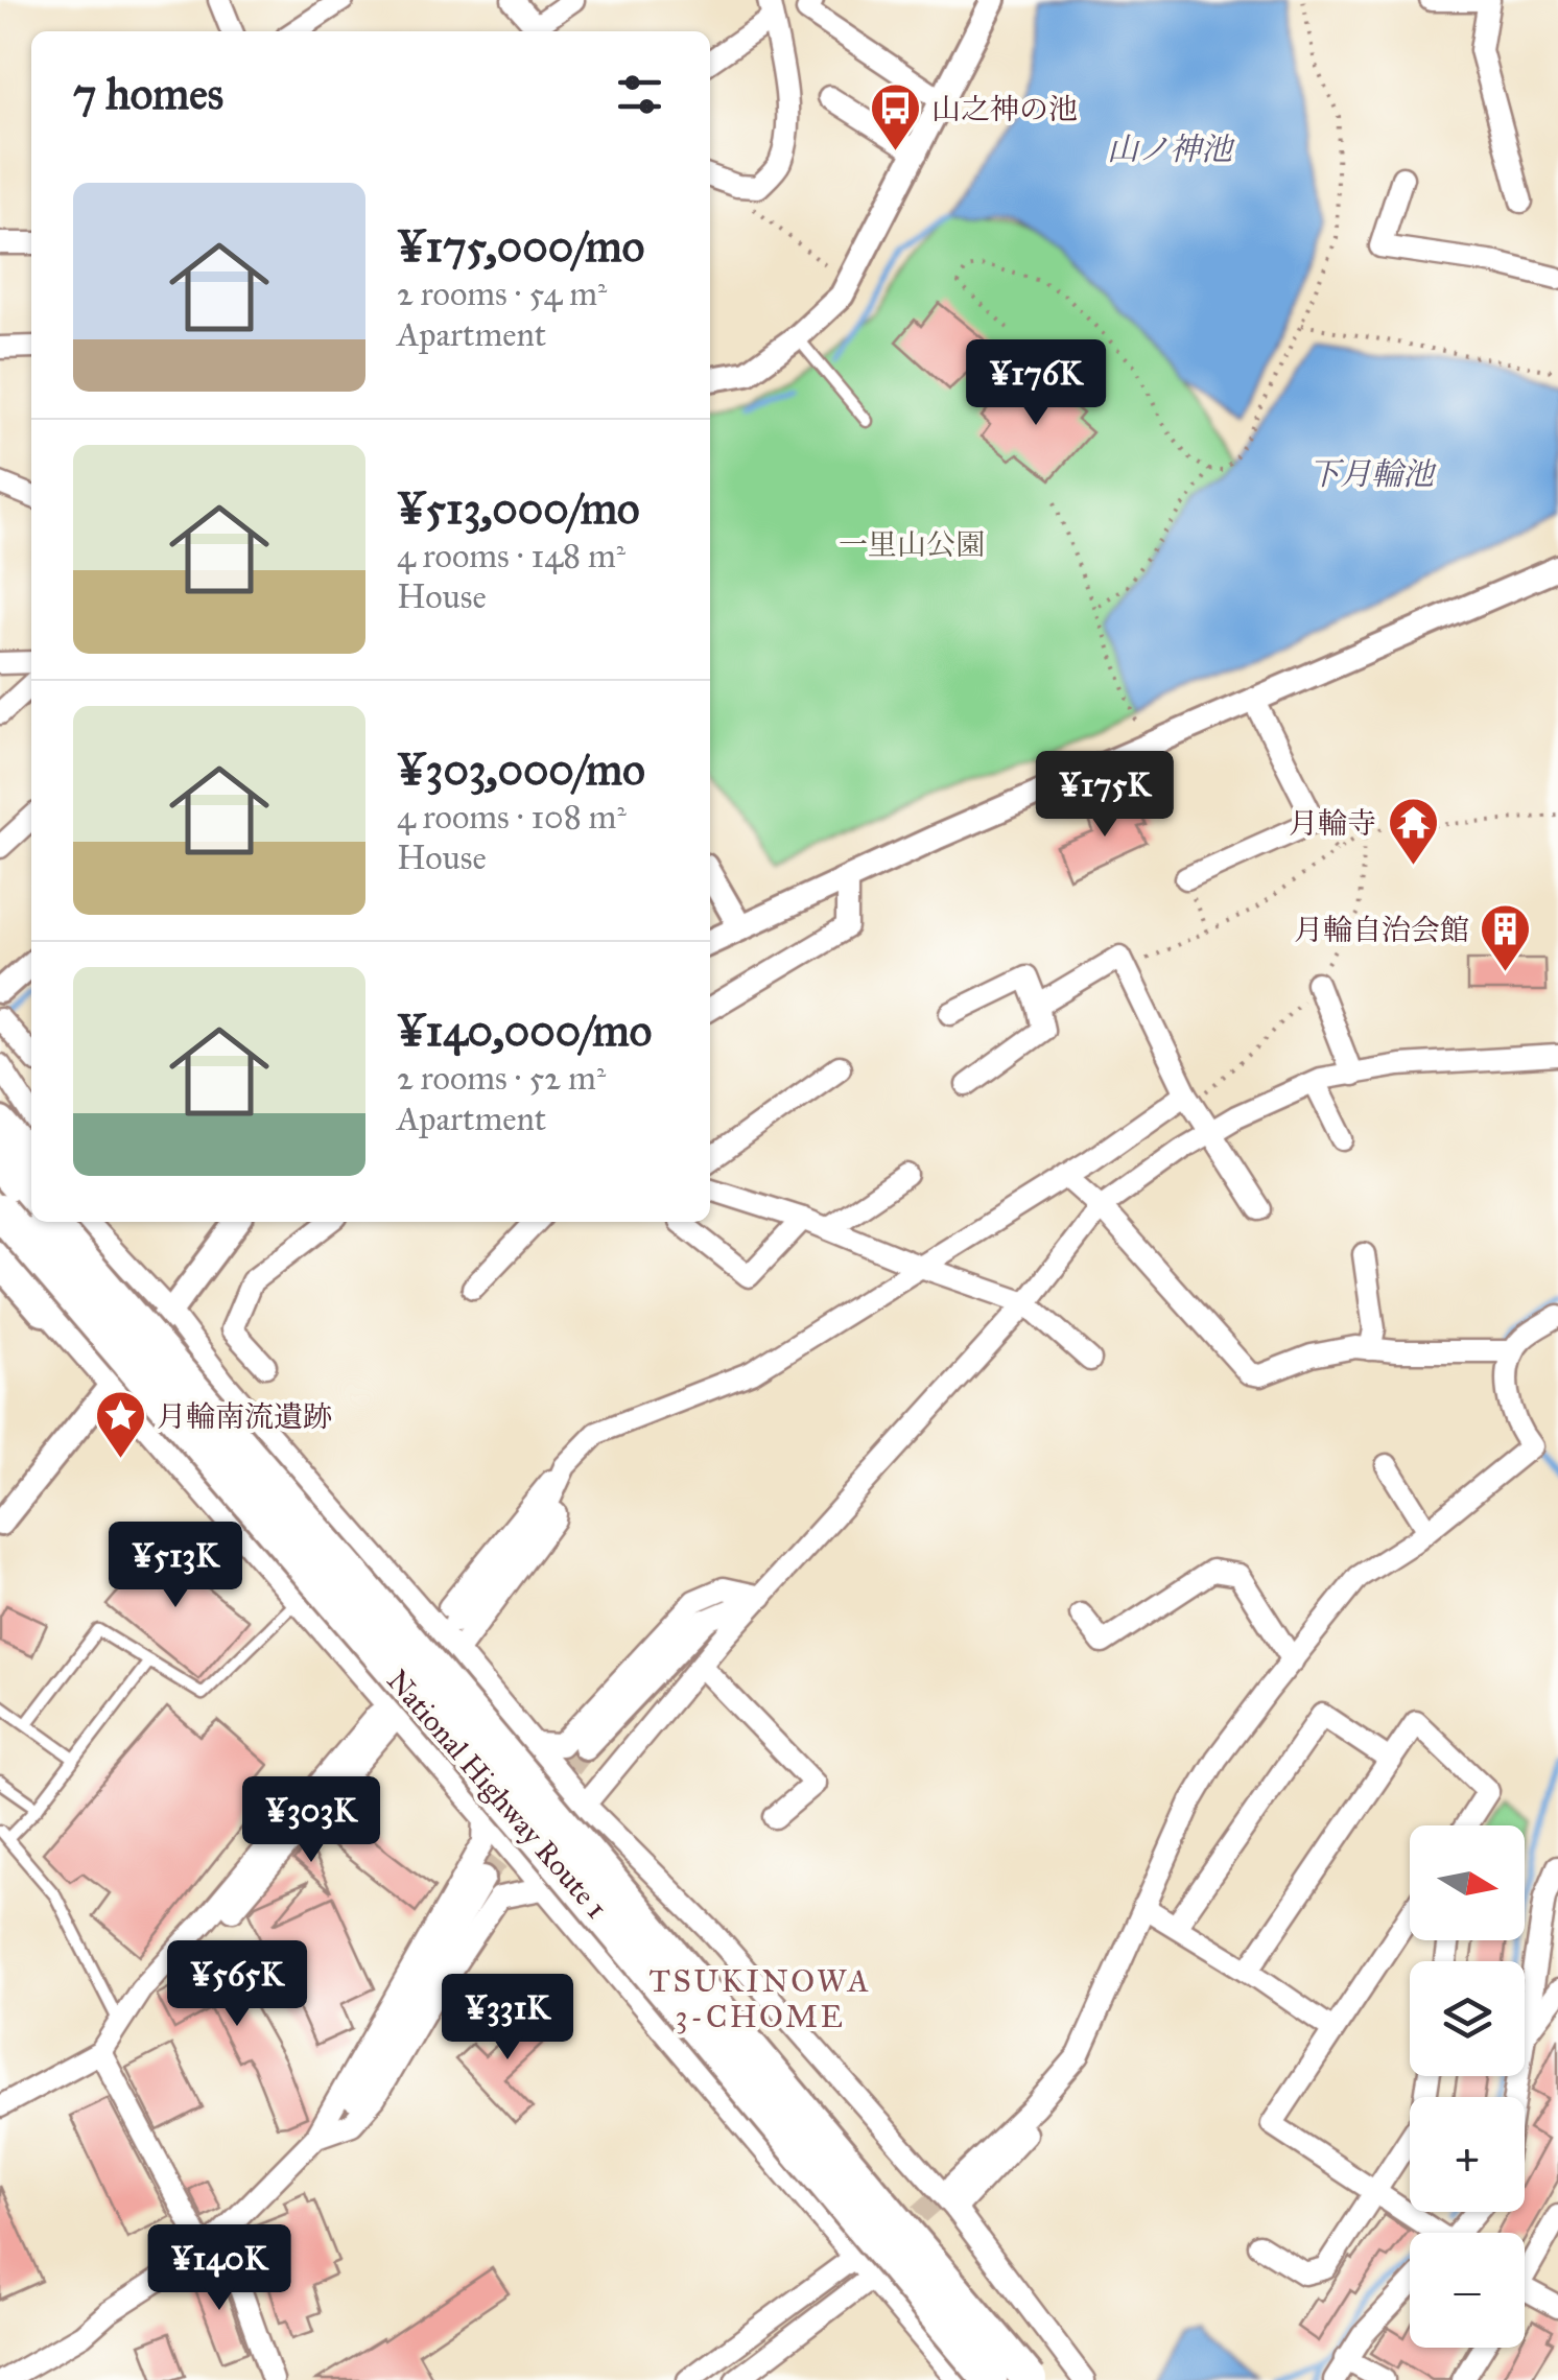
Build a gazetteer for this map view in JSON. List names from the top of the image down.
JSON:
{
  "streets": {
    "highway": ["National Highway Route 1"]
  },
  "districts": ["TSUKINOWA 3-CHOME"],
  "water": ["山ノ神池", "下月輪池"],
  "parks": ["一里山公園"],
  "places": {
    "bus stop": ["山之神の池"],
    "temple": ["月輪寺"],
    "building": ["月輪自治会館"],
    "place": ["月輪南流遺跡"]
  },
  "north": "right",
  "page": {
    "heading": "7 homes",
    "list": [
      {
        "name": "¥175,000/mo",
        "note": "2 rooms · 54 m² · Apartment"
      },
      {
        "name": "¥513,000/mo",
        "note": "4 rooms · 148 m² · House"
      },
      {
        "name": "¥303,000/mo",
        "note": "4 rooms · 108 m² · House"
      },
      {
        "name": "¥140,000/mo",
        "note": "2 rooms · 52 m² · Apartment"
      }
    ],
    "price": [
      "¥176K",
      "¥175K",
      "¥513K",
      "¥303K",
      "¥565K",
      "¥331K",
      "¥140K"
    ],
    "map_buttons": ["+", "−"]
  }
}
